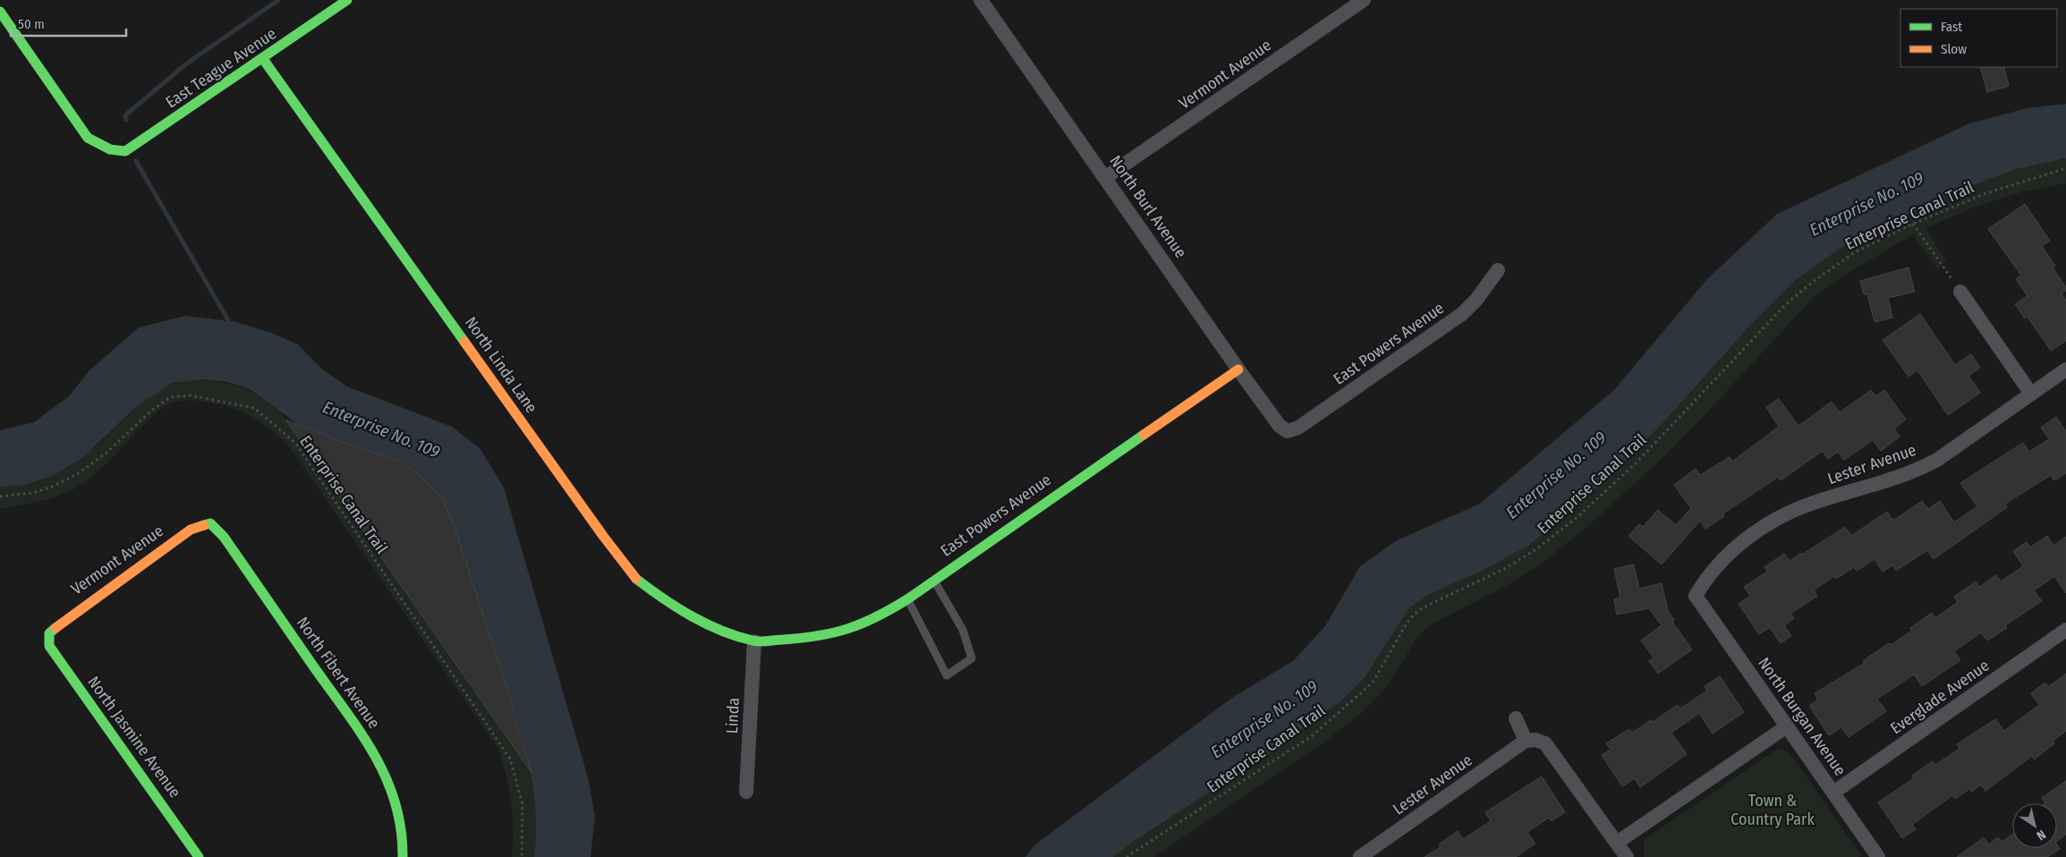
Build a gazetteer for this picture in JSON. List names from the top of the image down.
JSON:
{
  "streets": {
    "street": [
      "East Teague Avenue",
      "Vermont Avenue",
      "North Burl Avenue",
      "East Powers Avenue",
      "North Linda Lane",
      "Lester Avenue",
      "North Fibert Avenue",
      "Everglade Avenue",
      "Linda",
      "North Burgan Avenue",
      "North Jasmine Avenue"
    ],
    "path": ["Enterprise Canal Trail"]
  },
  "crossings": [
    ["East Teague Avenue", "North Linda Lane"],
    ["Vermont Avenue", "North Burl Avenue"],
    ["Vermont Avenue", "North Fibert Avenue"],
    ["Vermont Avenue", "North Jasmine Avenue"],
    ["North Burl Avenue", "East Powers Avenue"],
    ["East Powers Avenue", "North Linda Lane"],
    ["East Powers Avenue", "Linda"],
    ["North Linda Lane", "Linda"],
    ["Lester Avenue", "North Burgan Avenue"],
    ["Everglade Avenue", "North Burgan Avenue"]
  ],
  "water": ["Enterprise No. 109"],
  "parks": ["Town & Country Park"],
  "legend": ["Fast", "Slow"],
  "scale_bar": "50 m",
  "north": "bottom right"
}
